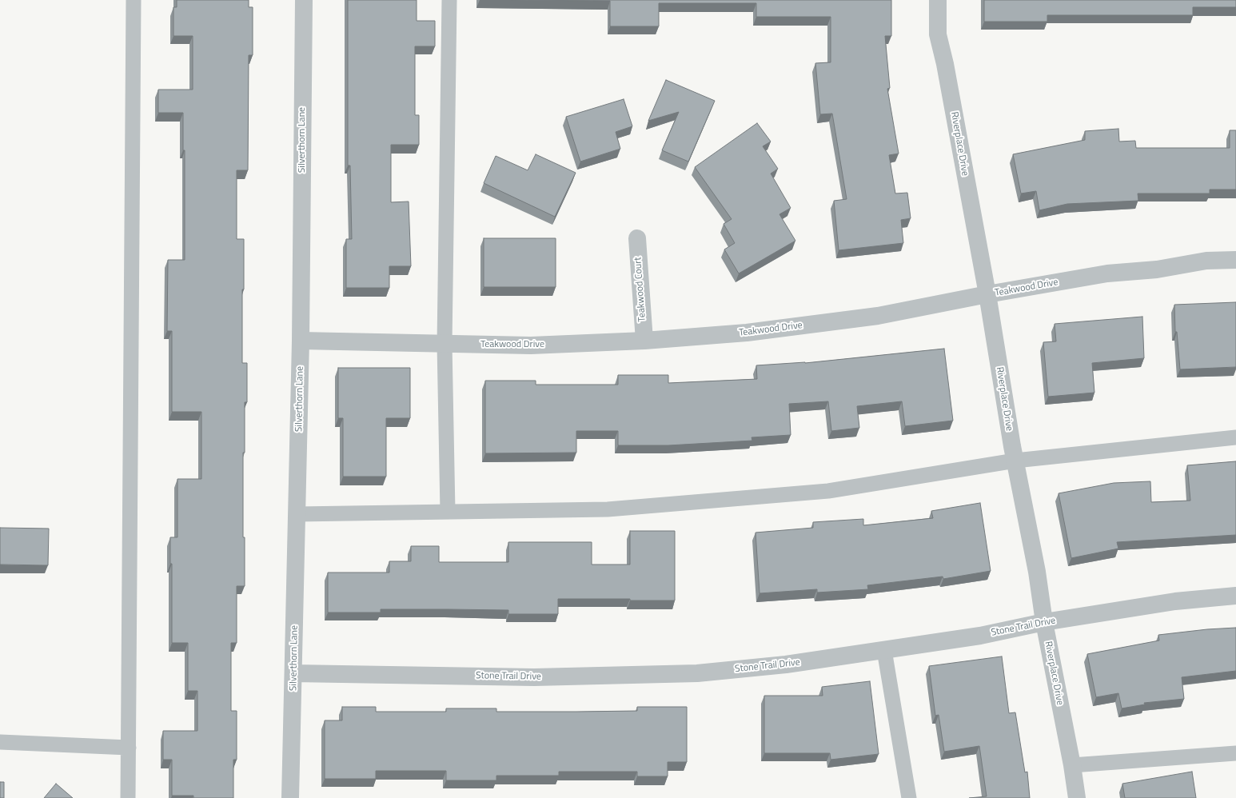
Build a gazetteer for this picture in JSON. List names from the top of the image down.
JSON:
{
  "streets": {
    "street": [
      "Silverthorn Lane",
      "Riverplace Drive",
      "Teakwood Drive",
      "Teakwood Court",
      "Stone Trail Drive"
    ]
  },
  "crossings": [
    ["Silverthorn Lane", "Teakwood Drive"],
    ["Silverthorn Lane", "Stone Trail Drive"],
    ["Riverplace Drive", "Teakwood Drive"],
    ["Riverplace Drive", "Stone Trail Drive"],
    ["Teakwood Drive", "Teakwood Court"]
  ]
}
